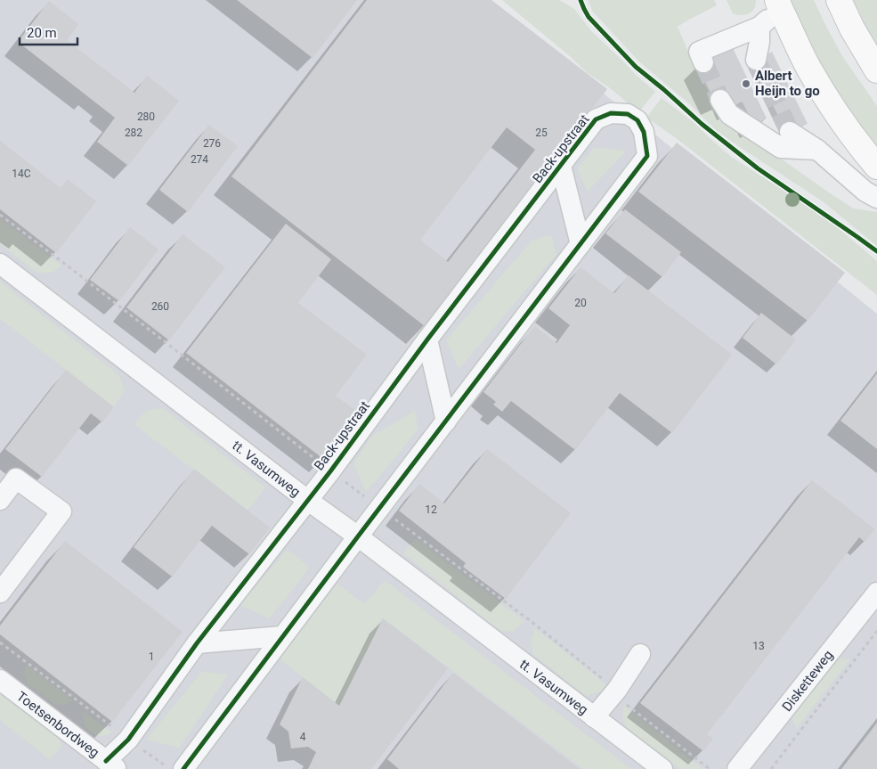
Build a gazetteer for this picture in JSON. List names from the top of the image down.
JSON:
{
  "streets": {
    "street": [
      "Back-upstraat",
      "tt. Vasumweg",
      "Disketteweg",
      "Toetsenbordweg"
    ]
  },
  "crossings": [
    ["Back-upstraat", "tt. Vasumweg"],
    ["Back-upstraat", "Toetsenbordweg"]
  ],
  "places": ["Albert Heijn to go"],
  "house_numbers": [
    "280",
    "282",
    "25",
    "276",
    "274",
    "14C",
    "20",
    "260",
    "12",
    "13",
    "1",
    "4"
  ],
  "scale_bar": "20 m"
}
